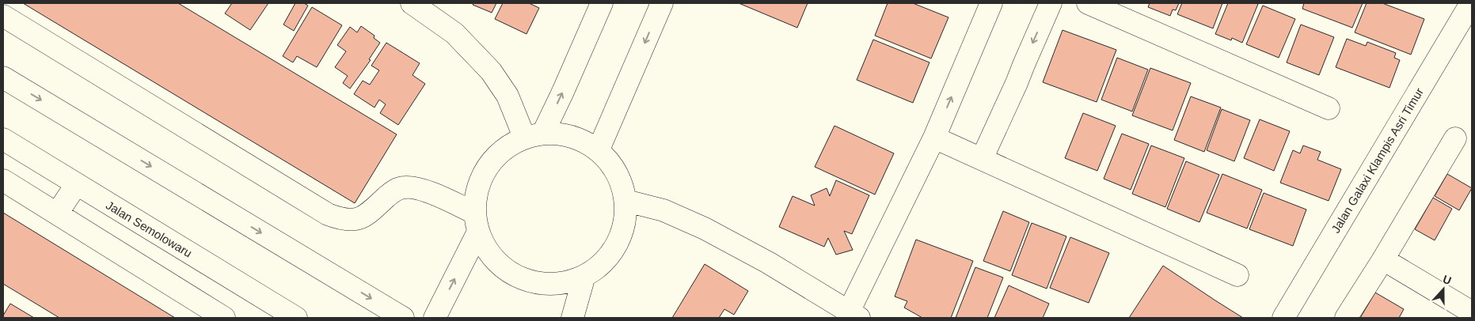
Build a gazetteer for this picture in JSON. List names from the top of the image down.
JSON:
{
  "streets": {
    "street": ["Jalan Galaxi Klampis Asri Timur", "Jalan Semolowaru"]
  },
  "north": "top"
}
